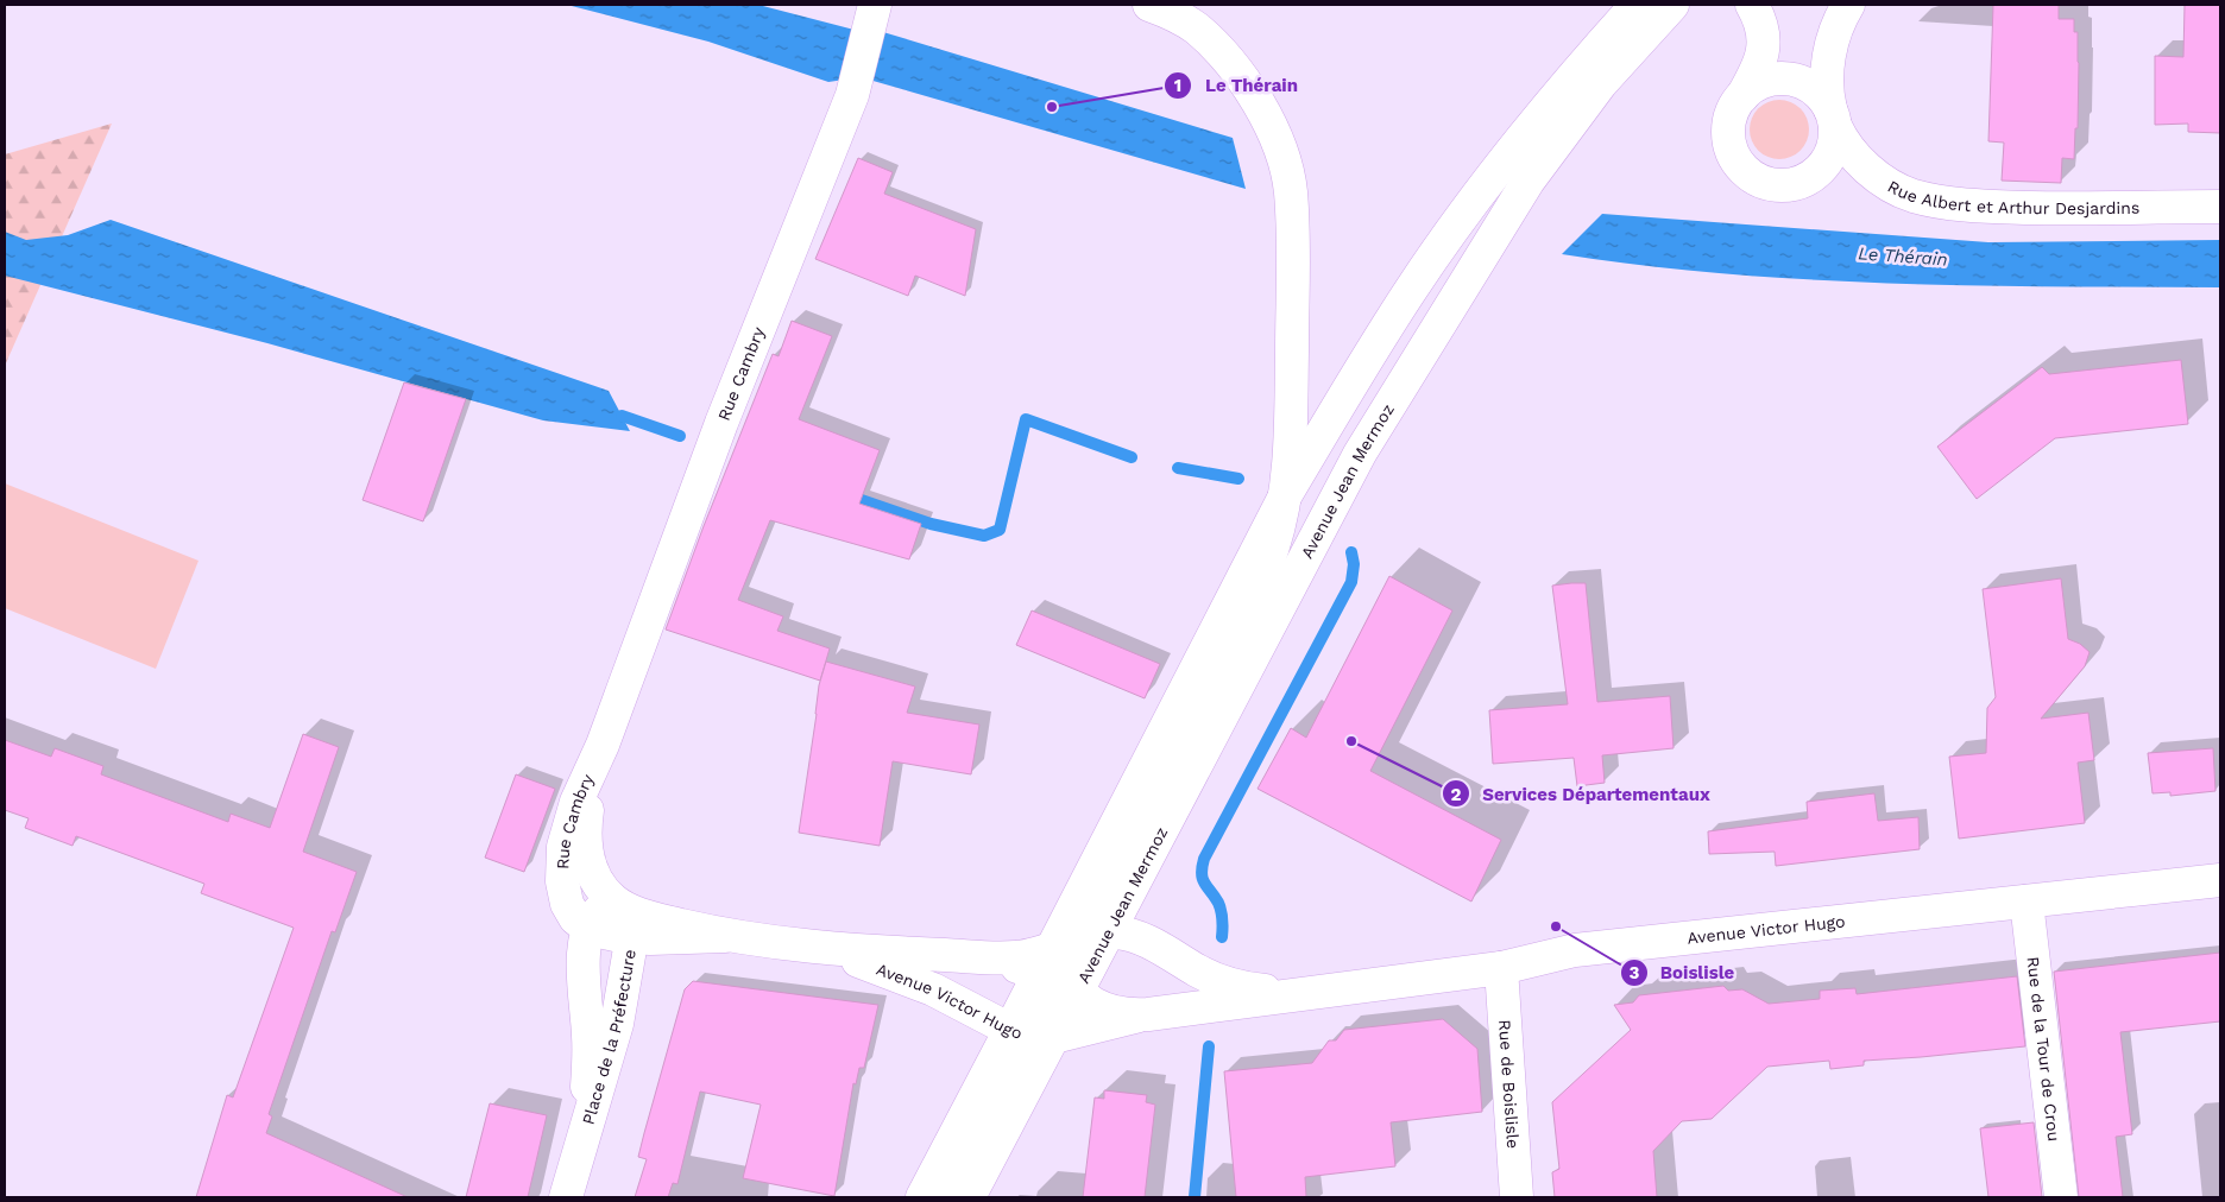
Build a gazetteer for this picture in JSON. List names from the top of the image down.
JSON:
{
  "streets": {
    "street": [
      "Rue Albert et Arthur Desjardins",
      "Rue Cambry",
      "Avenue Jean Mermoz",
      "Avenue Victor Hugo",
      "Place de la Préfecture",
      "Rue de la Tour de Crou",
      "Rue de Boislisle"
    ]
  },
  "crossings": [
    ["Rue Cambry", "Avenue Victor Hugo"],
    ["Rue Cambry", "Place de la Préfecture"],
    ["Avenue Jean Mermoz", "Avenue Victor Hugo"],
    ["Avenue Victor Hugo", "Place de la Préfecture"],
    ["Avenue Victor Hugo", "Rue de la Tour de Crou"],
    ["Avenue Victor Hugo", "Rue de Boislisle"]
  ],
  "water": ["Le Thérain"],
  "places": ["Le Thérain", "Services Départementaux", "Boislisle"]
}
